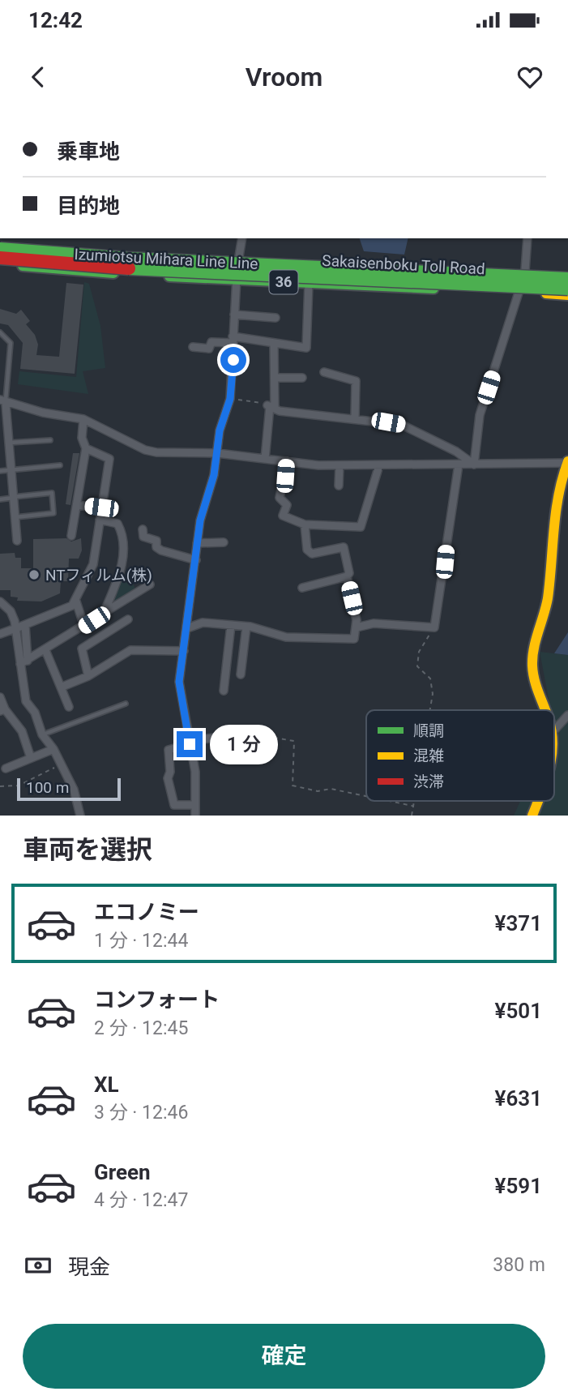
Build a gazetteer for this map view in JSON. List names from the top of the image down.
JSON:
{
  "streets": {
    "main road": ["Izumiotsu Mihara Line Line", "Sakaisenboku Toll Road", "36"]
  },
  "places": ["NTフィルム(株)"],
  "legend": ["順調", "混雑", "渋滞"],
  "scale_bar": "100 m",
  "page": {
    "status": "12:42",
    "header": "Vroom",
    "banner": ["乗車地", "目的地"],
    "bubble": "1 分",
    "scale": "100 m",
    "heading": "車両を選択",
    "list": [
      {
        "name": "エコノミー",
        "note": "1 分 · 12:44",
        "value": "¥371"
      },
      {
        "name": "コンフォート",
        "note": "2 分 · 12:45",
        "value": "¥501"
      },
      {
        "name": "XL",
        "note": "3 分 · 12:46",
        "value": "¥631"
      },
      {
        "name": "Green",
        "note": "4 分 · 12:47",
        "value": "¥591"
      }
    ],
    "pay": ["現金", "380 m"],
    "buttons": "確定"
  }
}
